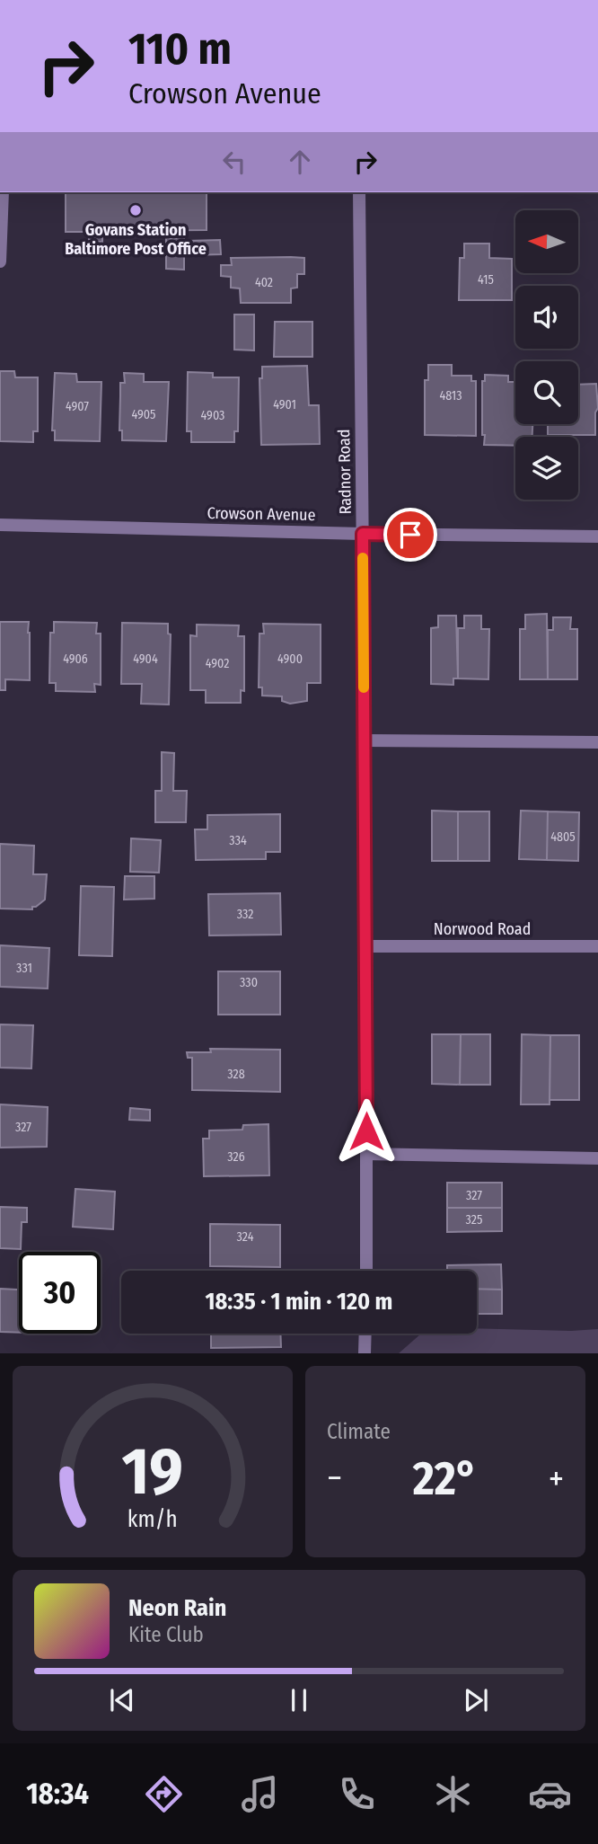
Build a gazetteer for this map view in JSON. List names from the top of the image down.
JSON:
{
  "streets": {
    "street": ["Radnor Road", "Crowson Avenue", "Norwood Road"]
  },
  "crossings": [
    ["Radnor Road", "Crowson Avenue"],
    ["Radnor Road", "Norwood Road"]
  ],
  "places": ["Govans Station Baltimore Post Office"],
  "house_numbers": [
    "415",
    "402",
    "4813",
    "4901",
    "4907",
    "4905",
    "4903",
    "4906",
    "4904",
    "4900",
    "4902",
    "4805",
    "334",
    "332",
    "331",
    "330",
    "328",
    "327",
    "326",
    "327",
    "325",
    "324"
  ],
  "north": "left",
  "page": {
    "turn": ["110 m", "Crowson Avenue"],
    "limit": "30",
    "trip": "18:35 · 1 min · 120 m",
    "tile": "Climate",
    "heat": ["−", "22°", "+"],
    "song": ["Neon Rain", "Kite Club"],
    "tabs": "18:34",
    "gauge": ["19", "km/h"]
  }
}
